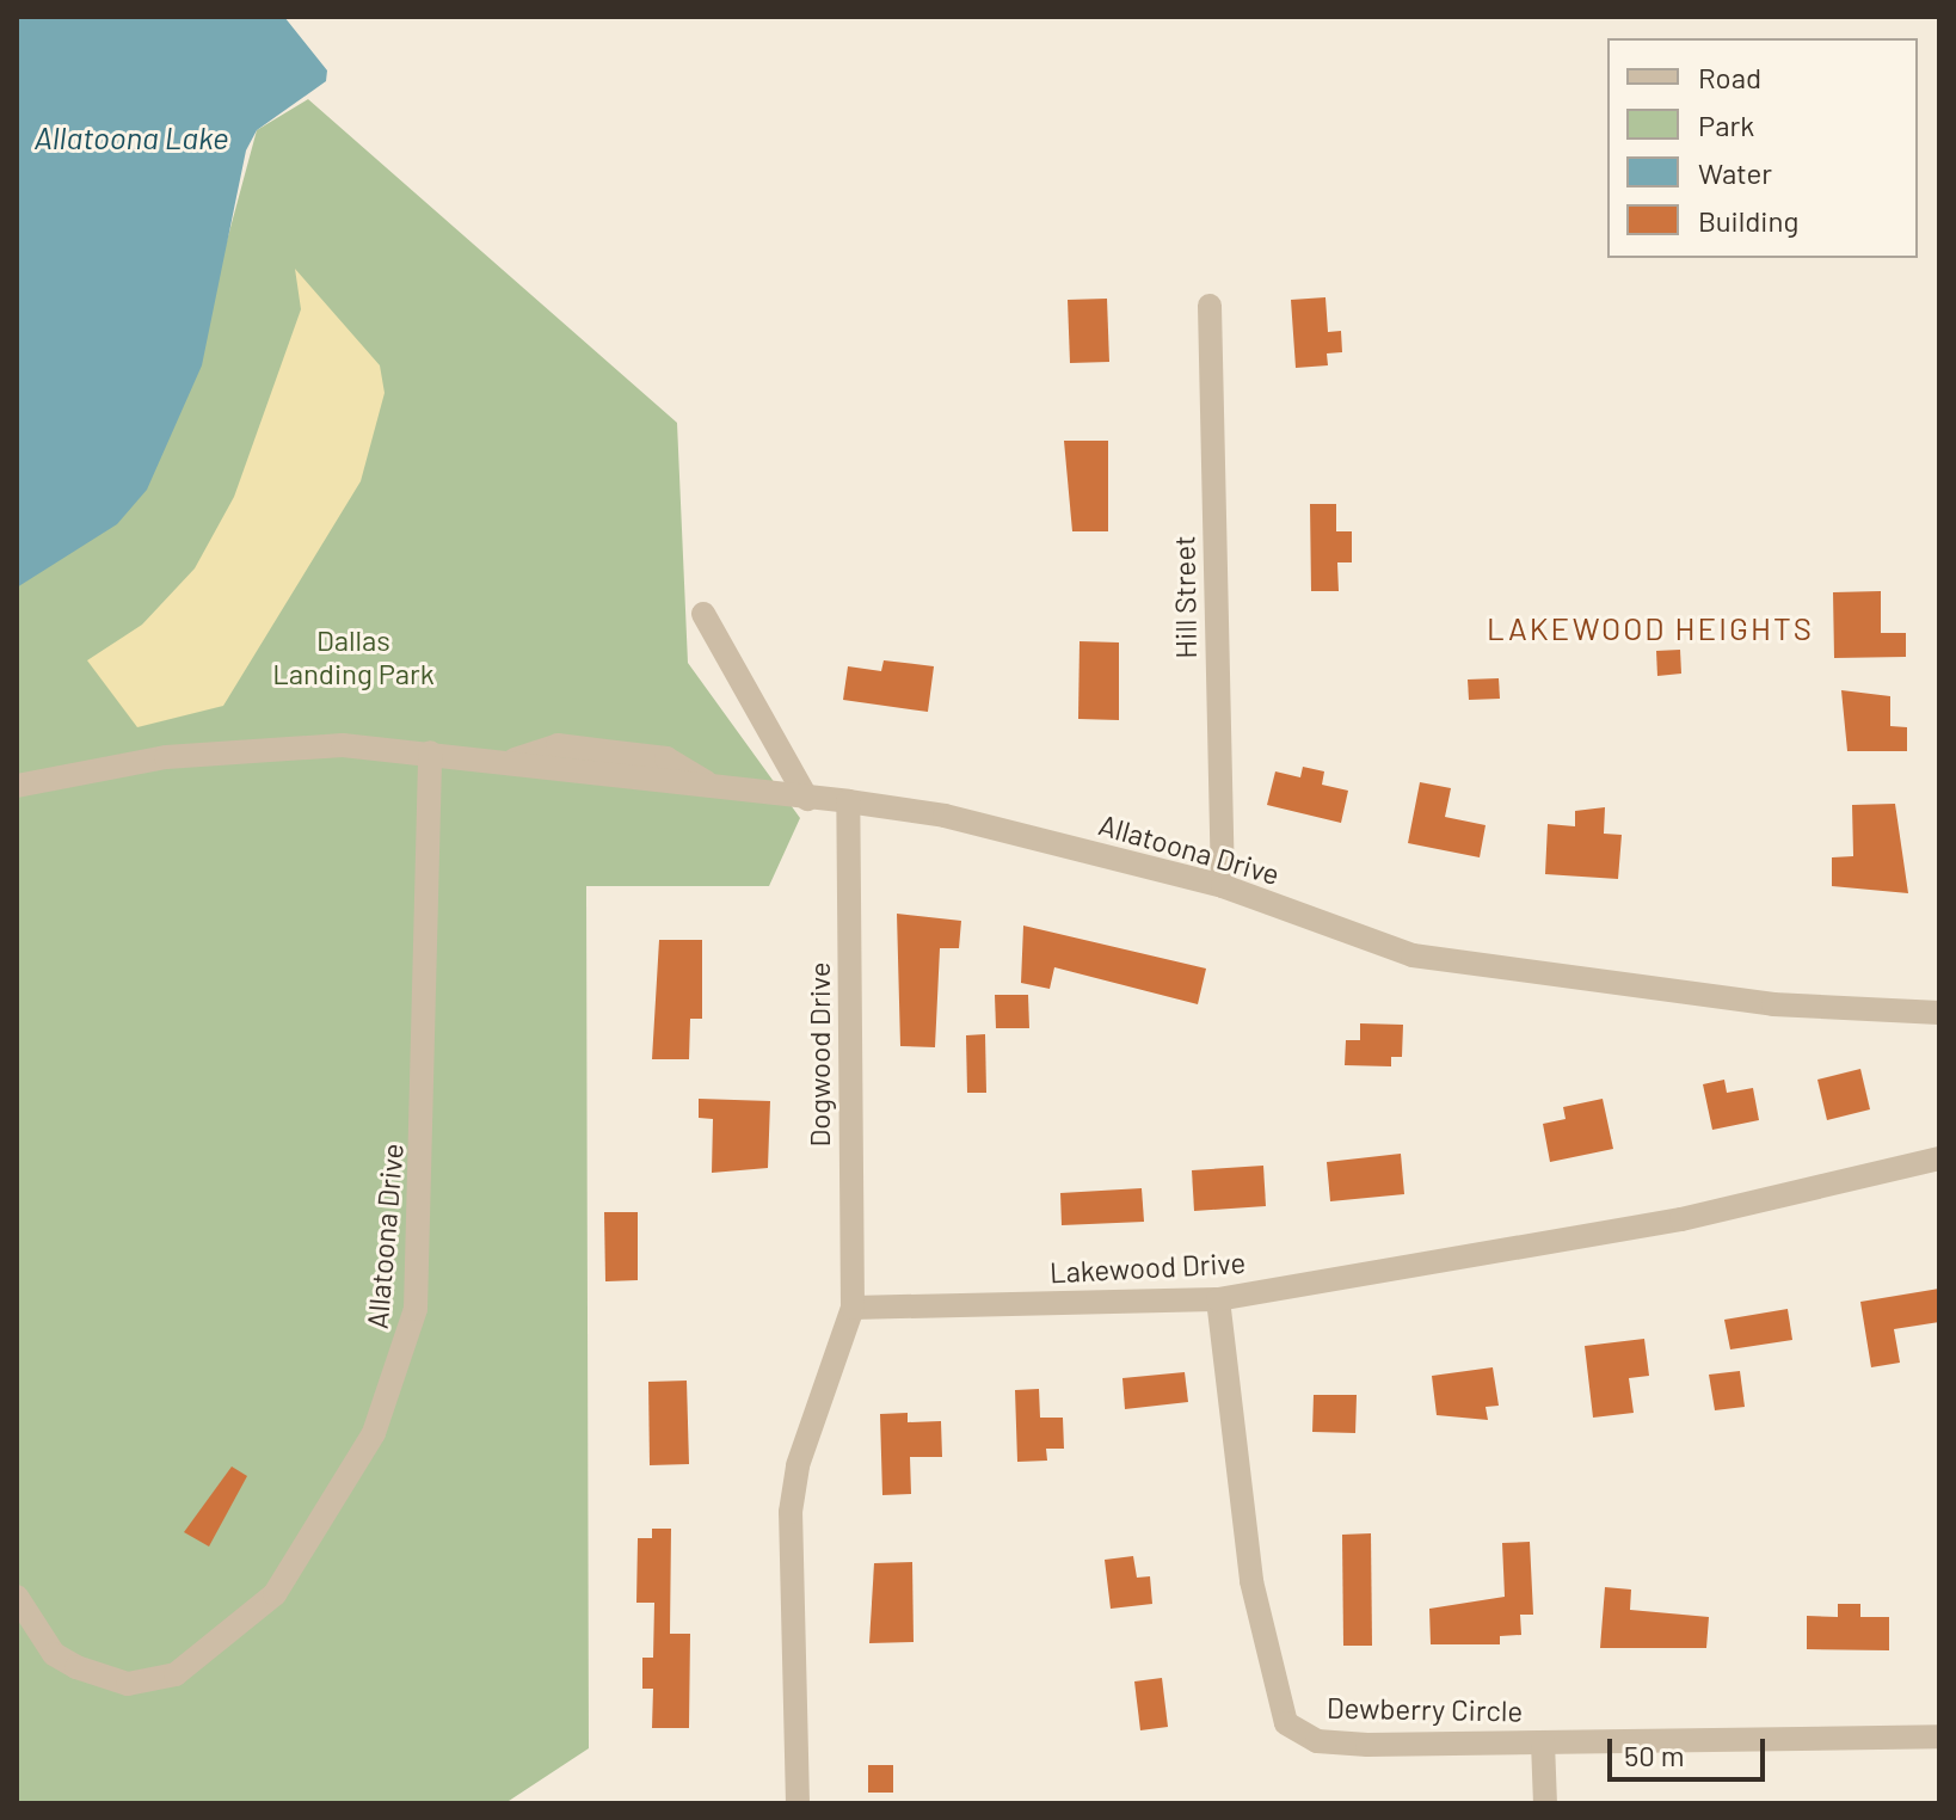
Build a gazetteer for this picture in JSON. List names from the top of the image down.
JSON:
{
  "streets": {
    "street": [
      "Hill Street",
      "Allatoona Drive",
      "Dogwood Drive",
      "Lakewood Drive",
      "Dewberry Circle"
    ]
  },
  "crossings": [
    ["Hill Street", "Allatoona Drive"],
    ["Allatoona Drive", "Dogwood Drive"],
    ["Dogwood Drive", "Lakewood Drive"],
    ["Lakewood Drive", "Dewberry Circle"]
  ],
  "districts": ["LAKEWOOD HEIGHTS"],
  "water": ["Allatoona Lake"],
  "parks": ["Dallas Landing Park"],
  "legend": [
    "Road",
    "Park",
    "Water",
    "Building"
  ],
  "scale_bar": "50 m"
}
